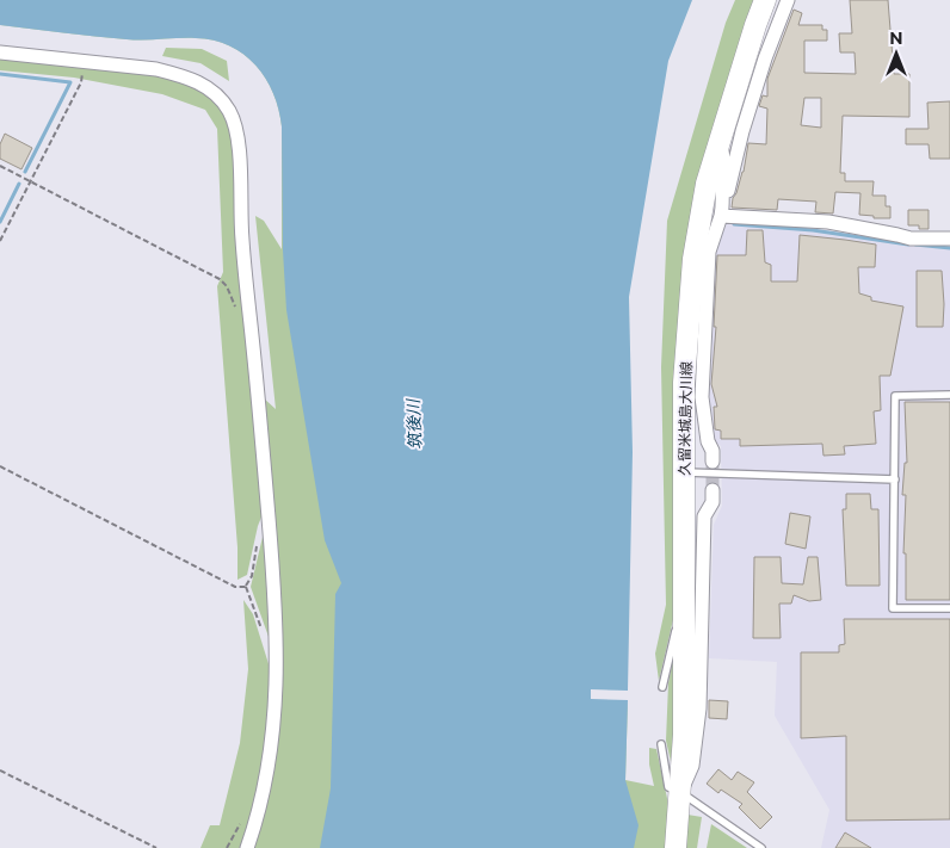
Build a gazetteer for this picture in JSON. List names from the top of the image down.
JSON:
{
  "streets": {
    "main road": ["久留米城島大川線"]
  },
  "water": ["筑後川"],
  "north": "top"
}
